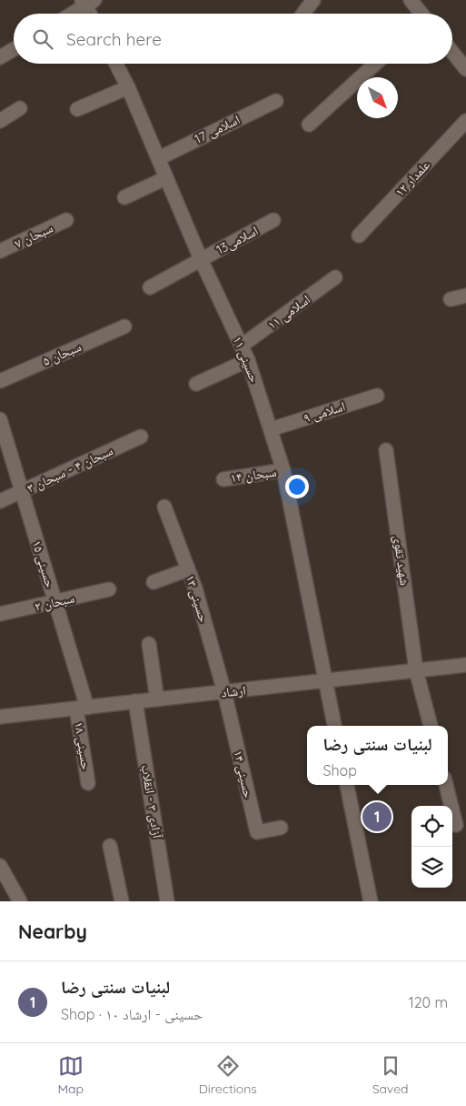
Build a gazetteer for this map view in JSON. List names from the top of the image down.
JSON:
{
  "streets": {
    "street": [
      "اسلامی 17",
      "علمدار ۱۲",
      "سبحان ۷",
      "اسلامی13",
      "اسلامی ۱۱",
      "سبحان ۵",
      "حسینی ۱۱",
      "اسلامی ۹",
      "سبحان ۴ - سبحان ۳",
      "سبحان ۱۴",
      "شهید تقوی",
      "حسینی ۱۵",
      "حسینی ۱۳",
      "سبحان ۲",
      "ارشاد",
      "حسینی ۱۸",
      "حسینی ۱۴",
      "آزادی ۳ - انقلاب"
    ]
  },
  "crossings": [
    ["اسلامی 17", "حسینی ۱۱"],
    ["اسلامی13", "حسینی ۱۱"],
    ["اسلامی ۱۱", "حسینی ۱۱"],
    ["حسینی ۱۱", "اسلامی ۹"],
    ["حسینی ۱۱", "سبحان ۱۴"],
    ["حسینی ۱۱", "ارشاد"],
    ["سبحان ۴ - سبحان ۳", "حسینی ۱۵"],
    ["شهید تقوی", "ارشاد"],
    ["حسینی ۱۵", "سبحان ۲"],
    ["حسینی ۱۵", "ارشاد"],
    ["حسینی ۱۵", "حسینی ۱۸"],
    ["حسینی ۱۳", "ارشاد"],
    ["حسینی ۱۳", "حسینی ۱۴"],
    ["ارشاد", "حسینی ۱۸"],
    ["ارشاد", "حسینی ۱۴"],
    ["ارشاد", "آزادی ۳ - انقلاب"]
  ],
  "north": "bottom right",
  "page": {
    "search": "Search here",
    "popup": ["لبنیات سنتی رضا", "Shop"],
    "pins": "1",
    "heading": "Nearby",
    "list": [
      {
        "mark": "1",
        "name": "لبنیات سنتی رضا",
        "note": "Shop · حسینی - ارشاد ۱۰",
        "value": "120 m"
      }
    ],
    "nav": ["Map", "Directions", "Saved"]
  }
}
